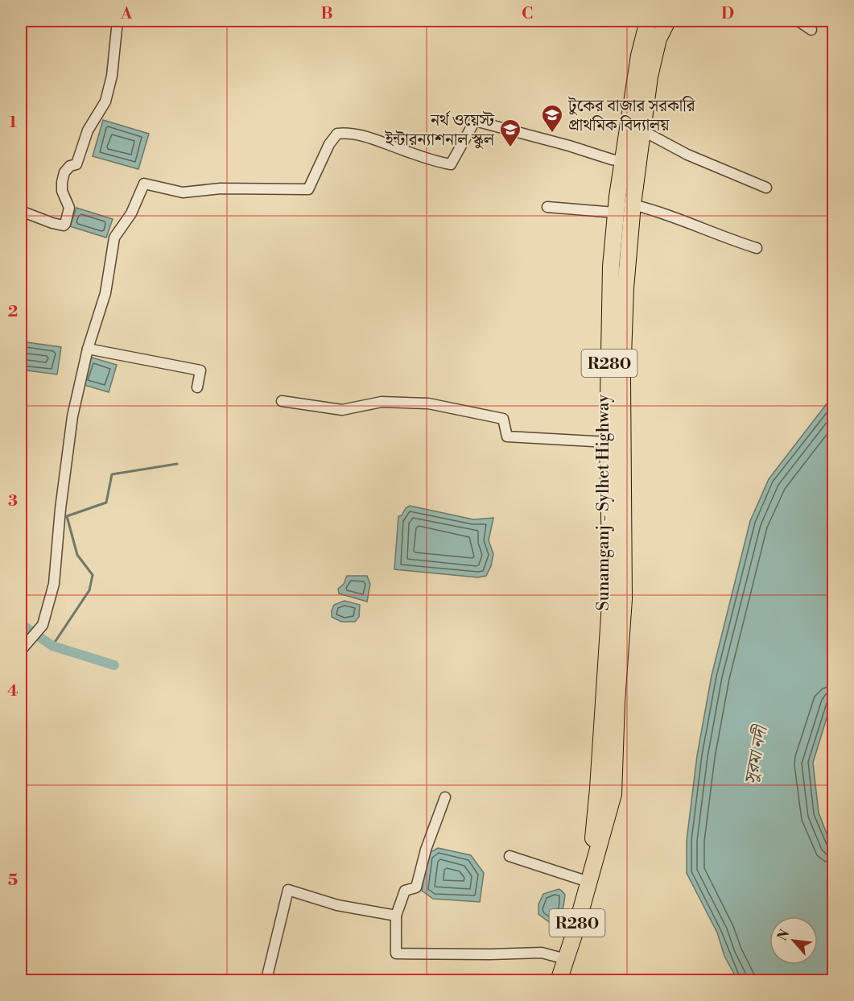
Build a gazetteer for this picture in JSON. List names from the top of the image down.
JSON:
{
  "streets": {
    "main road": ["R280", "Sunamganj - Sylhet Highway"]
  },
  "water": ["সুরমা নদী"],
  "places": {
    "school or university": ["টুকের বাজার সরকারি প্রাথমিক বিদ্যালয়", "নর্থ ওয়েস্ট ইন্টারন্যাশনাল স্কুল"]
  },
  "north": "top left",
  "grid": {
    "columns": [
      "A",
      "B",
      "C",
      "D"
    ],
    "rows": [
      "1",
      "2",
      "3",
      "4",
      "5"
    ]
  }
}
